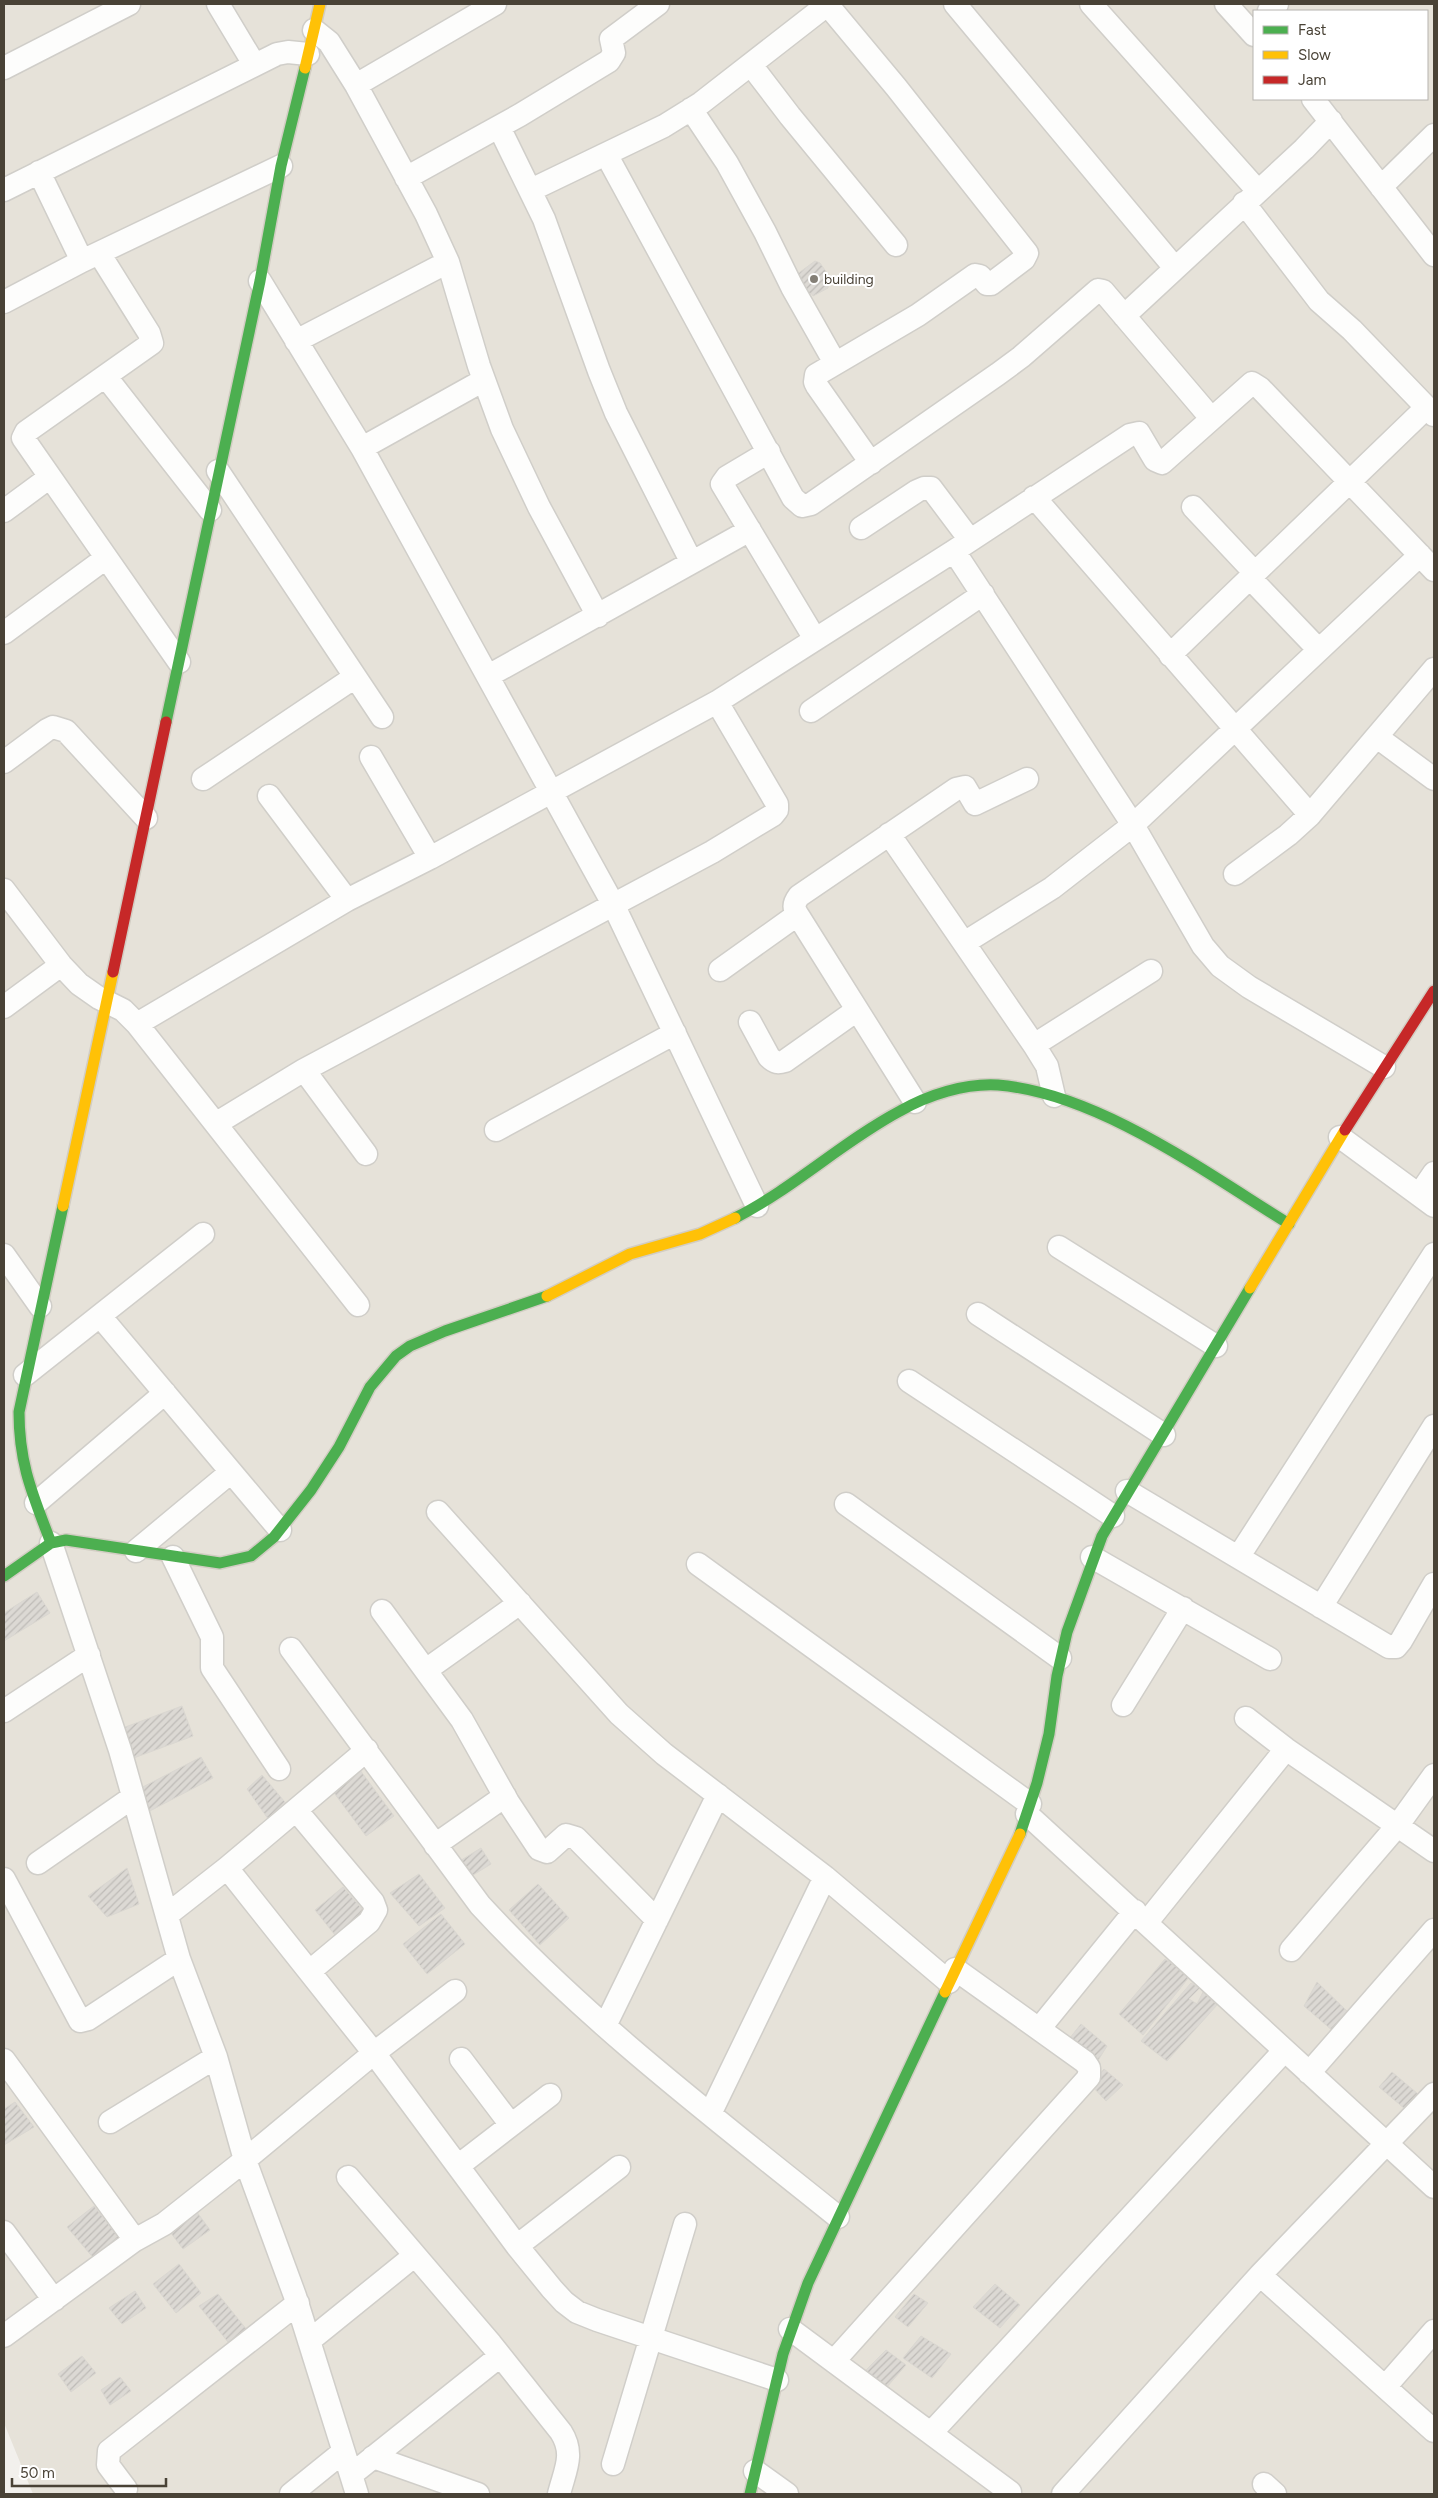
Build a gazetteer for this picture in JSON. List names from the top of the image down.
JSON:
{
  "places": ["building"],
  "legend": ["Fast", "Slow", "Jam"],
  "scale_bar": "50 m"
}
